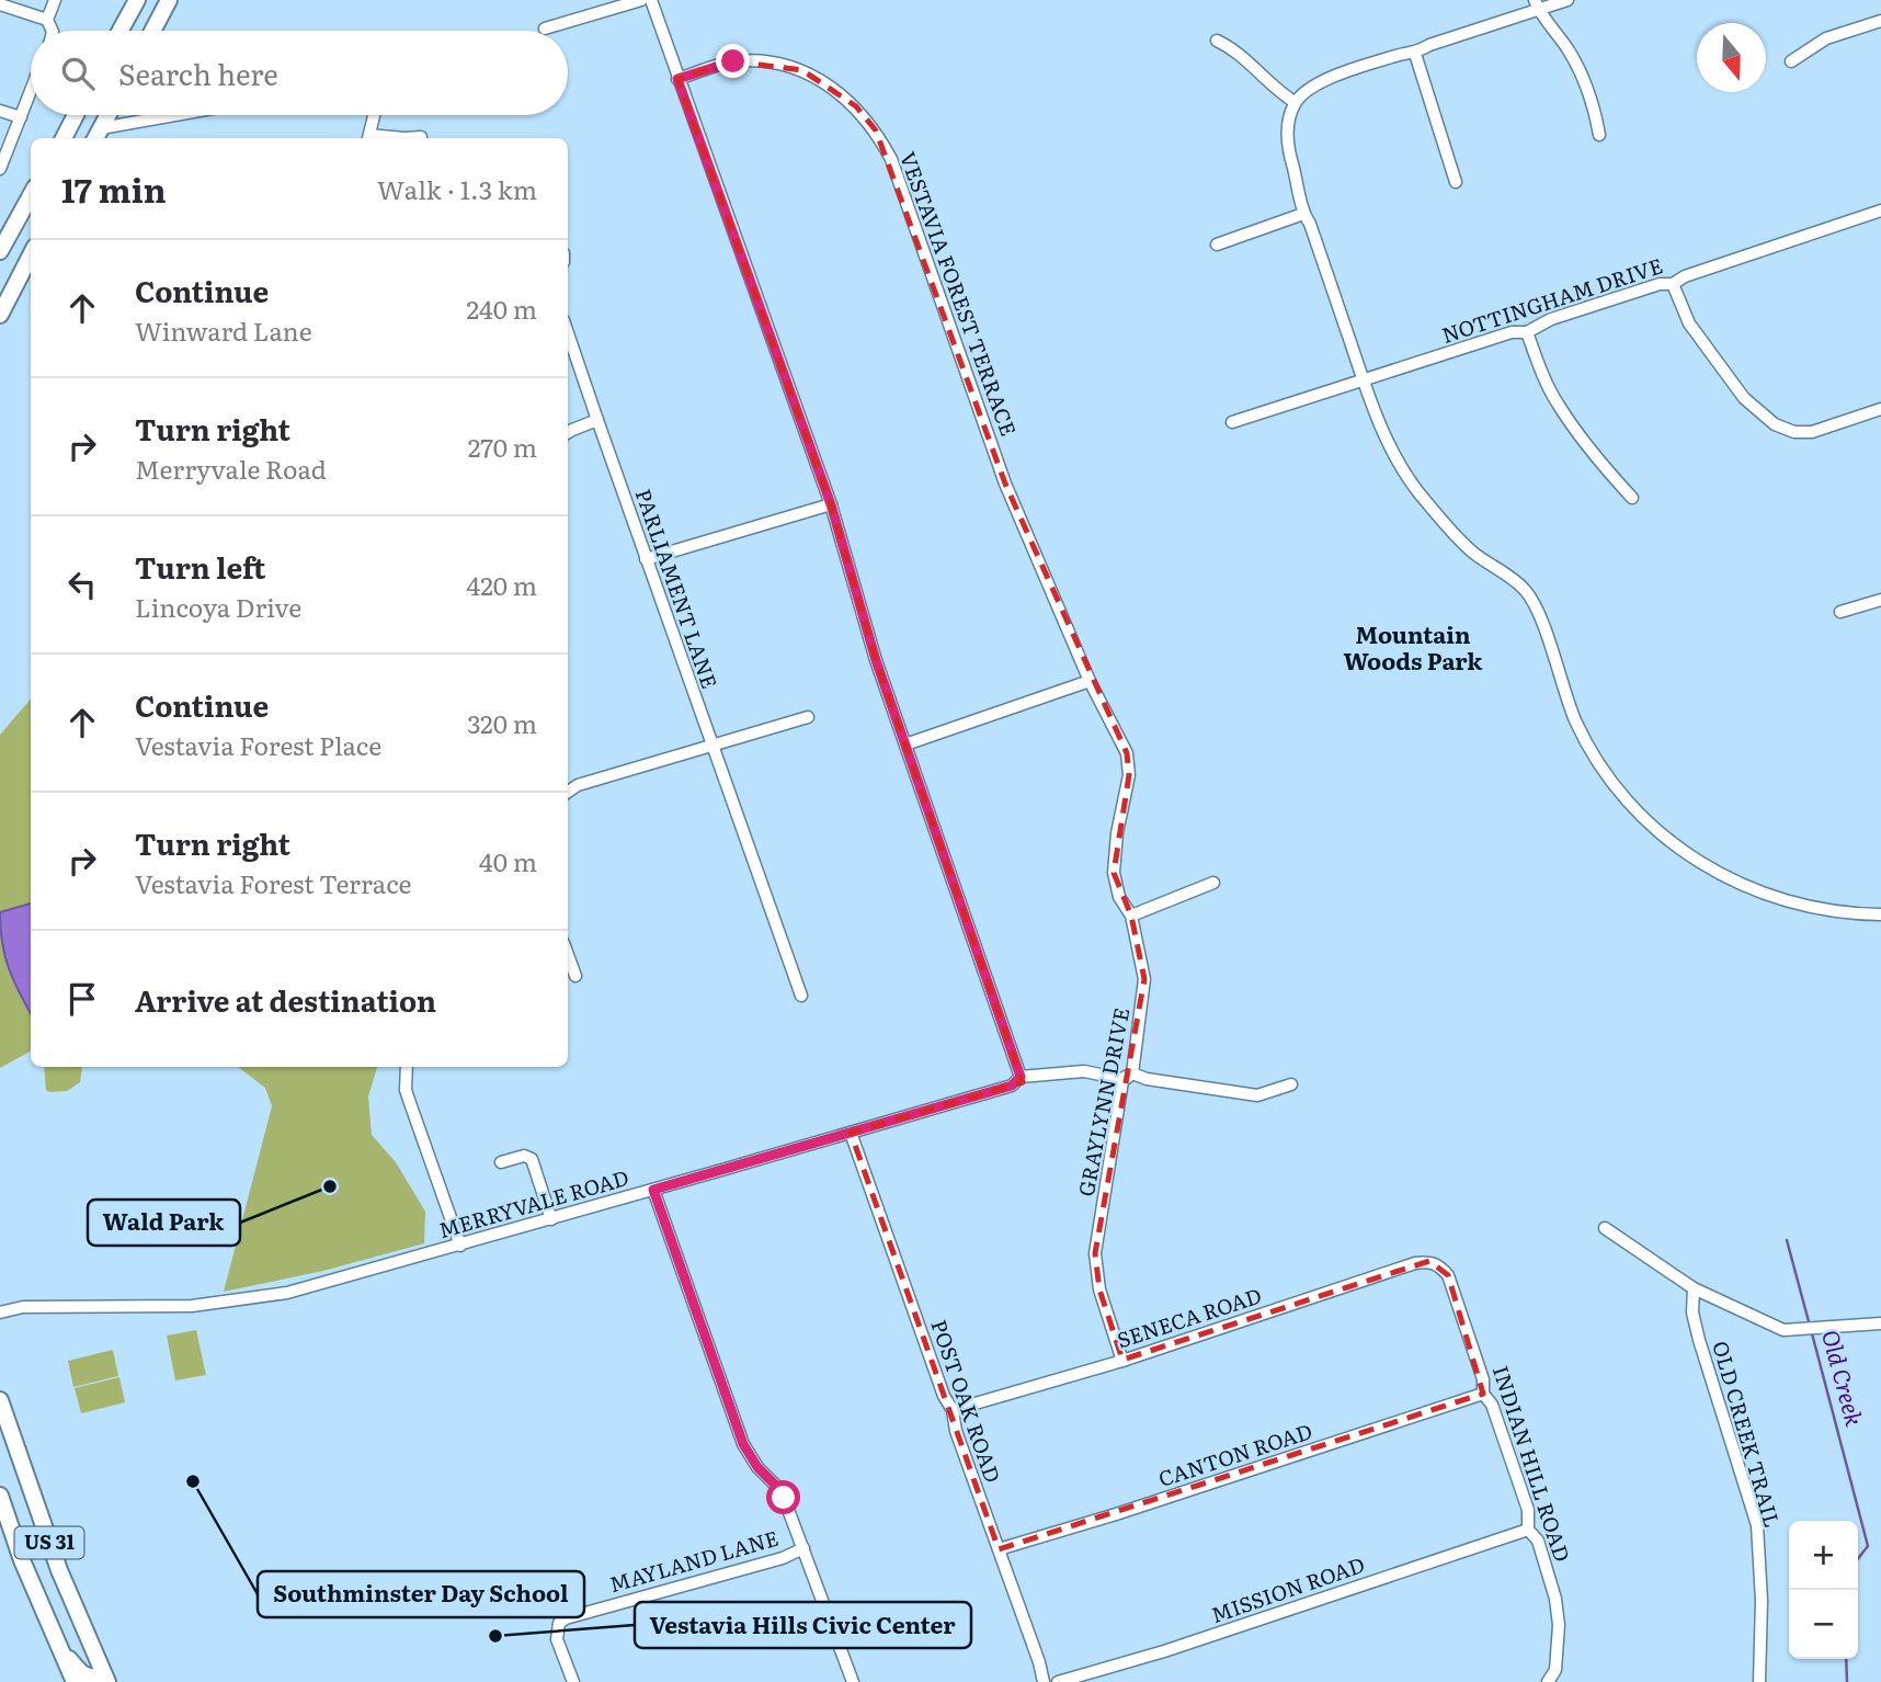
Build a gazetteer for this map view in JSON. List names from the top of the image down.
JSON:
{
  "streets": {
    "main road": ["US 31"],
    "street": [
      "VESTAVIA FOREST TERRACE",
      "NOTTINGHAM DRIVE",
      "PARLIAMENT LANE",
      "GRAYLYNN DRIVE",
      "MERRYVALE ROAD",
      "SENECA ROAD",
      "POST OAK ROAD",
      "OLD CREEK TRAIL",
      "CANTON ROAD",
      "INDIAN HILL ROAD",
      "MAYLAND LANE",
      "MISSION ROAD"
    ]
  },
  "crossings": [
    ["VESTAVIA FOREST TERRACE", "GRAYLYNN DRIVE"],
    ["GRAYLYNN DRIVE", "MERRYVALE ROAD"],
    ["GRAYLYNN DRIVE", "SENECA ROAD"],
    ["MERRYVALE ROAD", "POST OAK ROAD"],
    ["SENECA ROAD", "POST OAK ROAD"],
    ["SENECA ROAD", "INDIAN HILL ROAD"],
    ["POST OAK ROAD", "CANTON ROAD"],
    ["CANTON ROAD", "INDIAN HILL ROAD"],
    ["INDIAN HILL ROAD", "MISSION ROAD"]
  ],
  "districts": ["Mountain Woods Park"],
  "water": ["Old Creek"],
  "places": ["Wald Park", "Southminster Day School", "Vestavia Hills Civic Center"],
  "north": "bottom",
  "page": {
    "search": "Search here",
    "heading": ["17 min", "Walk · 1.3 km"],
    "list": [
      ["Continue", "Winward Lane", "240 m"],
      ["Turn right", "Merryvale Road", "270 m"],
      ["Turn left", "Lincoya Drive", "420 m"],
      ["Continue", "Vestavia Forest Place", "320 m"],
      ["Turn right", "Vestavia Forest Terrace", "40 m"],
      "Arrive at destination"
    ],
    "map_buttons": ["+", "−"]
  }
}
